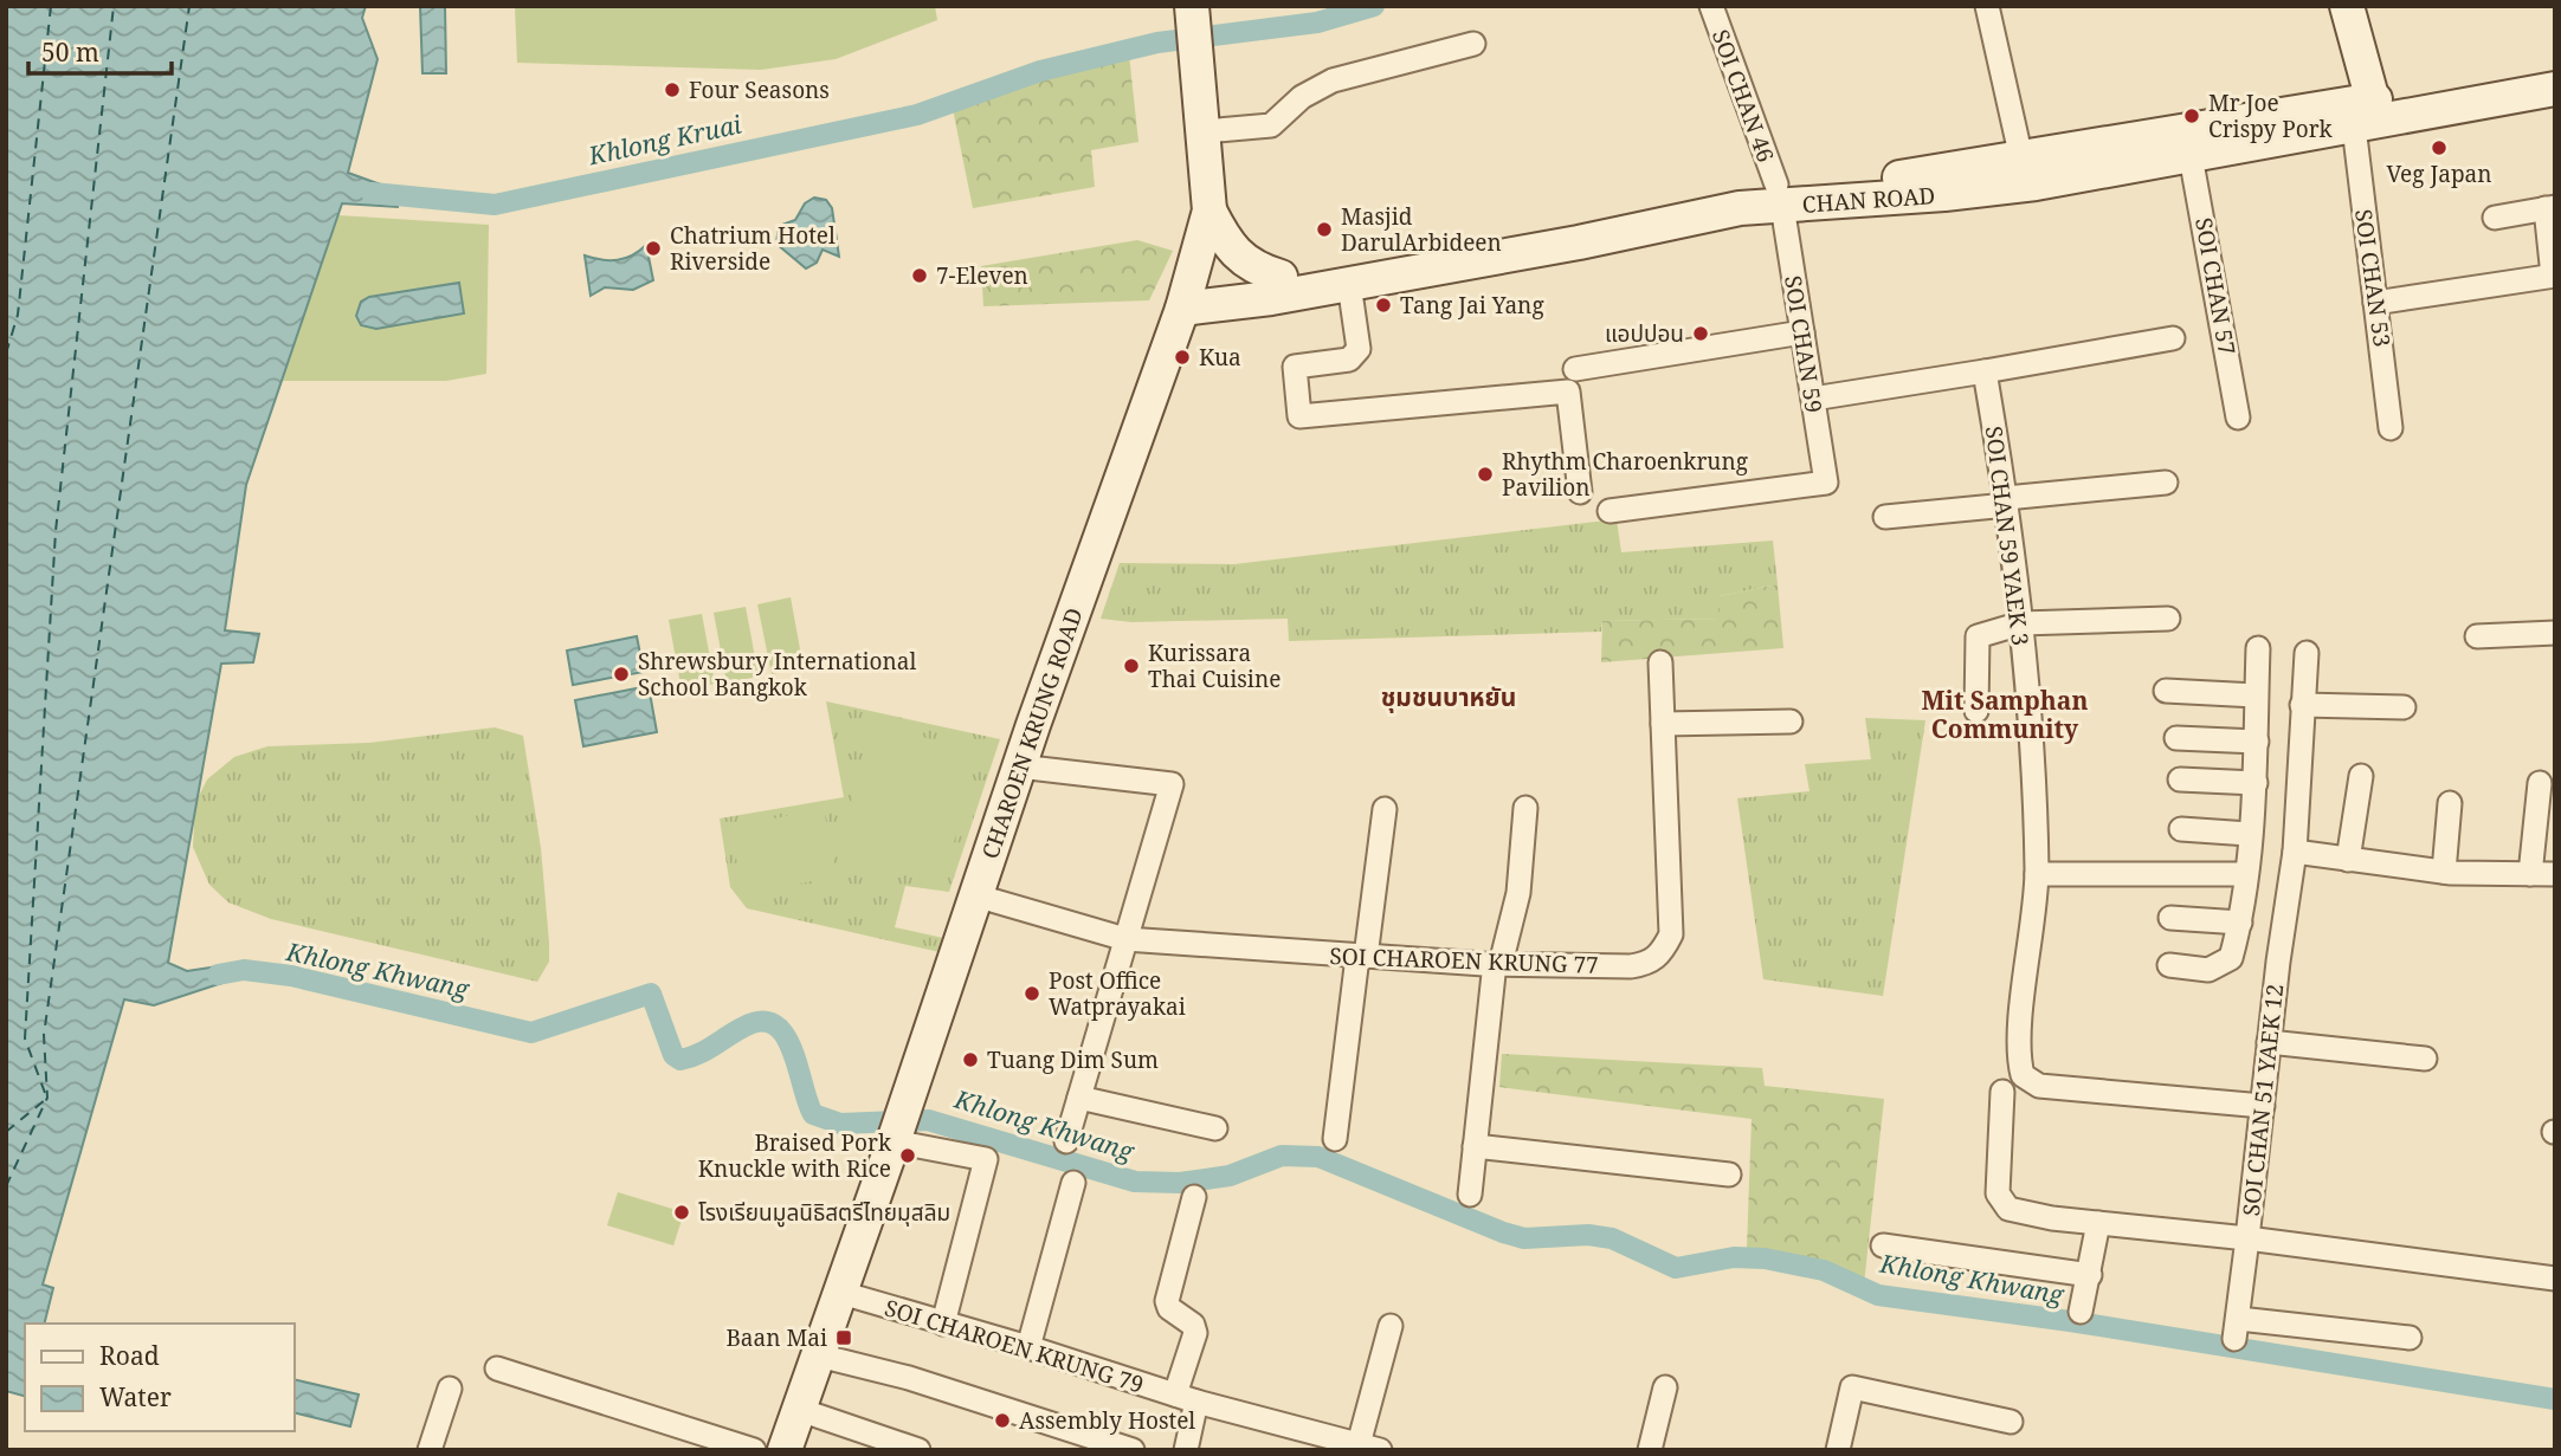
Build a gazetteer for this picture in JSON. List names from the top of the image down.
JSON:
{
  "streets": {
    "main road": ["CHAN ROAD", "CHAROEN KRUNG ROAD"],
    "street": [
      "SOI CHAN 46",
      "SOI CHAN 53",
      "SOI CHAN 57",
      "SOI CHAN 59",
      "SOI CHAN 59 YAEK 3",
      "SOI CHAROEN KRUNG 77",
      "SOI CHAN 51 YAEK 12",
      "SOI CHAROEN KRUNG 79"
    ]
  },
  "crossings": [
    ["SOI CHAN 46", "CHAN ROAD"],
    ["SOI CHAN 46", "SOI CHAN 59"],
    ["CHAN ROAD", "SOI CHAN 53"],
    ["CHAN ROAD", "SOI CHAN 57"],
    ["CHAN ROAD", "SOI CHAN 59"],
    ["CHAN ROAD", "CHAROEN KRUNG ROAD"],
    ["SOI CHAN 59 YAEK 3", "SOI CHAN 51 YAEK 12"],
    ["CHAROEN KRUNG ROAD", "SOI CHAROEN KRUNG 77"],
    ["CHAROEN KRUNG ROAD", "SOI CHAROEN KRUNG 79"]
  ],
  "districts": ["ชุมชนบาหยัน", "Mit Samphan Community"],
  "water": ["Khlong Kruai", "Khlong Khwang"],
  "places": {
    "other": [
      "Four Seasons",
      "Mr Joe Crispy Pork",
      "Veg Japan",
      "Masjid DarulArbideen",
      "Chatrium Hotel Riverside",
      "7-Eleven",
      "Tang Jai Yang",
      "แอปปอน",
      "Kua",
      "Rhythm Charoenkrung Pavilion",
      "Kurissara Thai Cuisine",
      "Shrewsbury International School Bangkok",
      "Post Office Watprayakai",
      "Tuang Dim Sum",
      "Braised Pork Knuckle with Rice",
      "โรงเรียนมูลนิธิสตรีไทยมุสลิม",
      "Assembly Hostel"
    ],
    "transit": ["Baan Mai"]
  },
  "legend": ["Road", "Water"],
  "scale_bar": "50 m"
}
